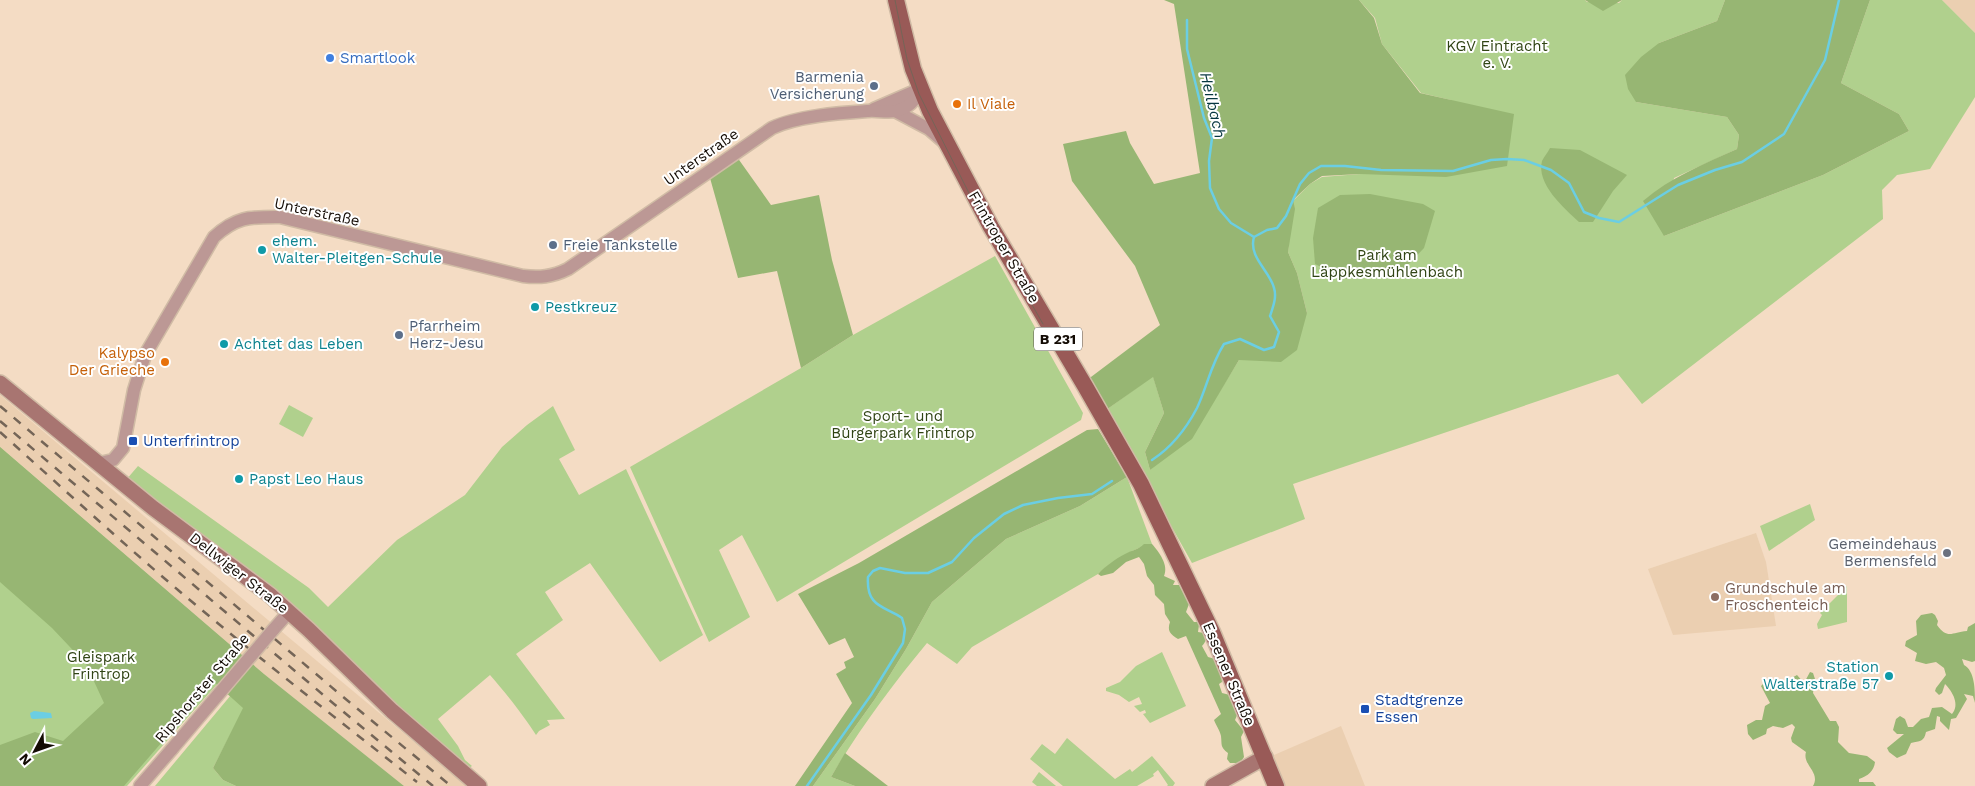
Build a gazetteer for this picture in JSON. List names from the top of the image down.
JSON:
{
  "streets": {
    "main road": [
      "Frintroper Straße",
      "B 231",
      "Dellwiger Straße",
      "Essener Straße"
    ],
    "street": ["Unterstraße", "Ripshorster Straße"]
  },
  "crossings": [
    ["Unterstraße", "Frintroper Straße"],
    ["Unterstraße", "Dellwiger Straße"],
    ["Frintroper Straße", "Essener Straße"],
    ["Dellwiger Straße", "Ripshorster Straße"]
  ],
  "water": ["Heilbach"],
  "parks": [
    "KGV Eintracht e. V.",
    "Park am Läppkesmühlenbach",
    "Sport- und Bürgerpark Frintrop",
    "Gleispark Frintrop"
  ],
  "places": {
    "other": [
      "Smartlook",
      "Barmenia Versicherung",
      "Il Viale",
      "Freie Tankstelle",
      "ehem. Walter-Pleitgen-Schule",
      "Pestkreuz",
      "Pfarrheim Herz-Jesu",
      "Achtet das Leben",
      "Kalypso Der Grieche",
      "Papst Leo Haus",
      "Gemeindehaus Bermensfeld",
      "Grundschule am Froschenteich",
      "Station Walterstraße 57"
    ],
    "transit": ["Unterfrintrop", "Stadtgrenze Essen"]
  },
  "north": "bottom left"
}
